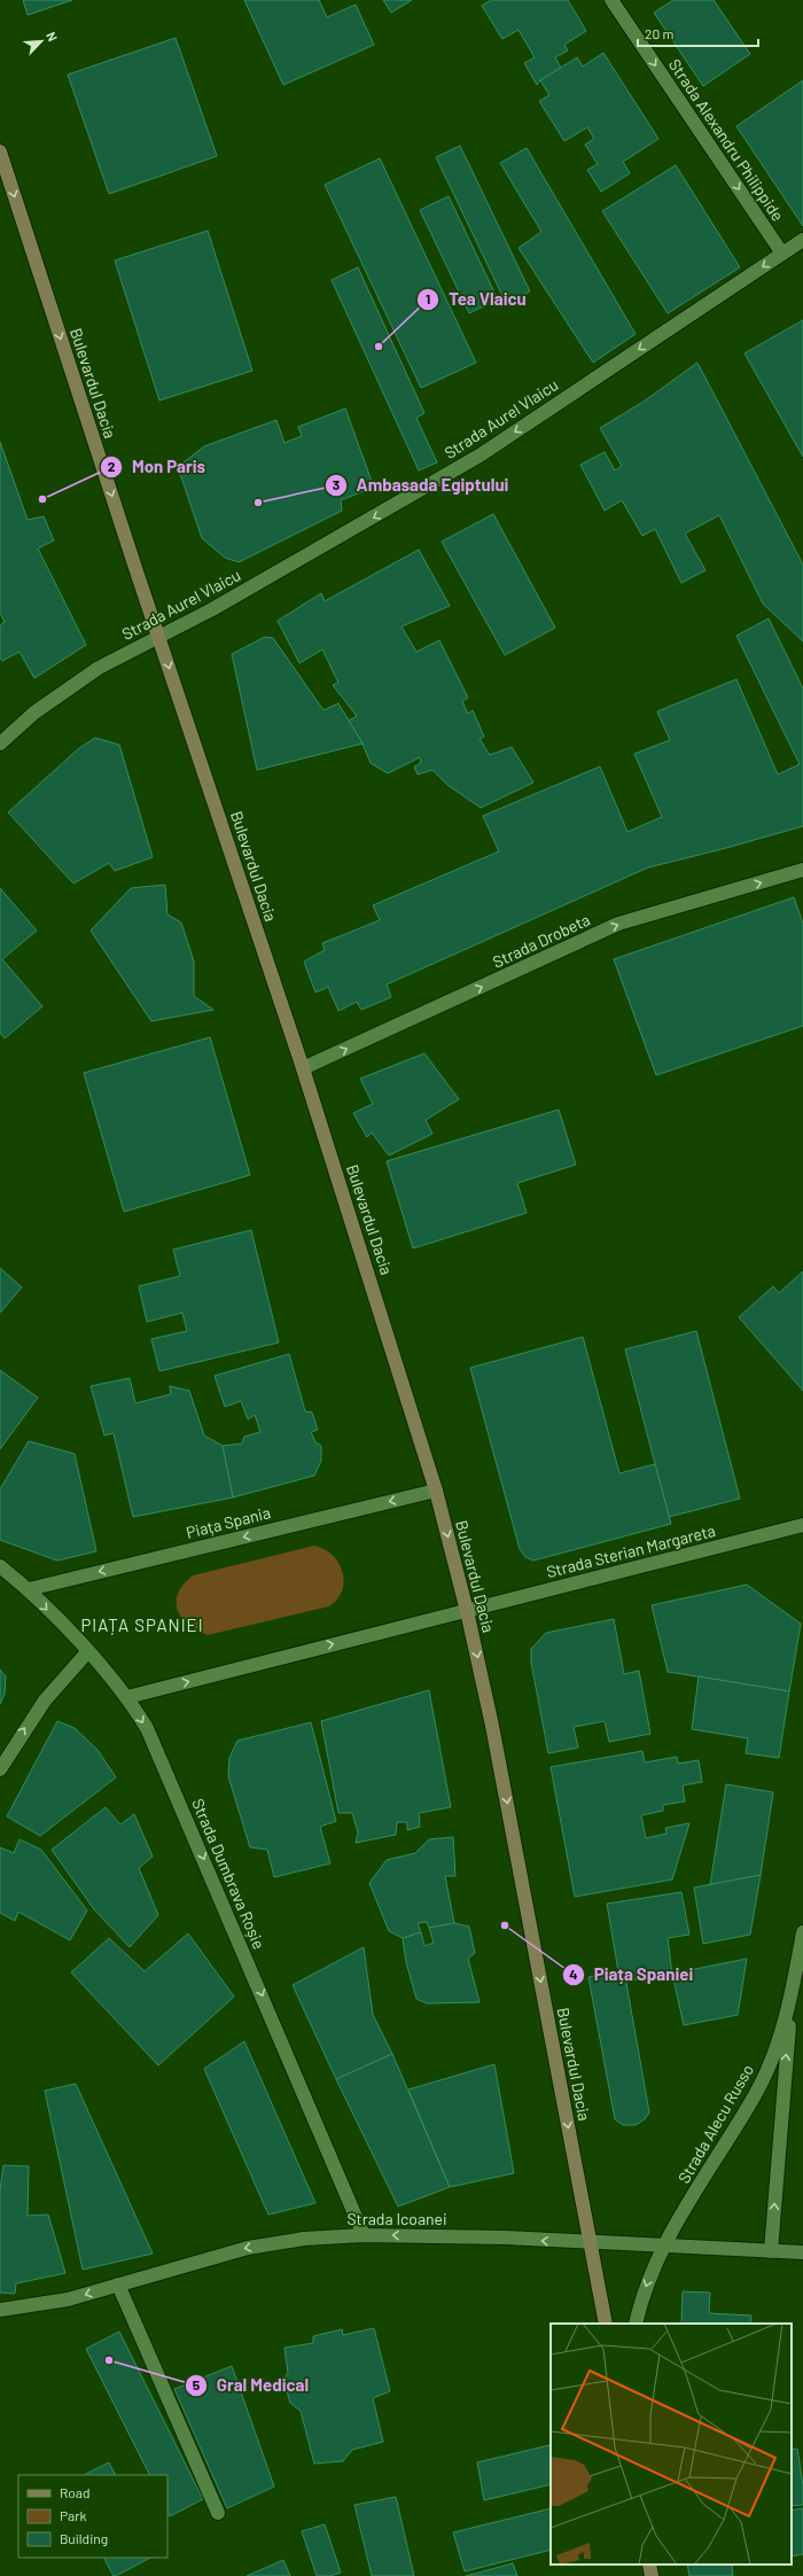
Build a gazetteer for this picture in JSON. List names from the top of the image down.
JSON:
{
  "streets": {
    "main road": ["Bulevardul Dacia"],
    "street": [
      "Strada Alexandru Philippide",
      "Strada Aurel Vlaicu",
      "Strada Drobeta",
      "Piața Spania",
      "Strada Sterian Margareta",
      "Strada Dumbrava Roșie",
      "Strada Alecu Russo",
      "Strada Icoanei"
    ]
  },
  "crossings": [
    ["Strada Alexandru Philippide", "Strada Aurel Vlaicu"],
    ["Bulevardul Dacia", "Strada Aurel Vlaicu"],
    ["Bulevardul Dacia", "Strada Drobeta"],
    ["Bulevardul Dacia", "Piața Spania"],
    ["Bulevardul Dacia", "Strada Sterian Margareta"],
    ["Bulevardul Dacia", "Strada Icoanei"],
    ["Piața Spania", "Strada Dumbrava Roșie"],
    ["Strada Dumbrava Roșie", "Strada Icoanei"],
    ["Strada Alecu Russo", "Strada Icoanei"]
  ],
  "one_way": [
    "Strada Alexandru Philippide",
    "Bulevardul Dacia",
    "Strada Aurel Vlaicu",
    "Strada Drobeta",
    "Piața Spania",
    "Strada Dumbrava Roșie",
    "Strada Icoanei"
  ],
  "districts": ["PIAȚA SPANIEI"],
  "places": [
    "Tea Vlaicu",
    "Mon Paris",
    "Ambasada Egiptului",
    "Piața Spaniei",
    "Gral Medical"
  ],
  "legend": ["Road", "Park", "Building"],
  "scale_bar": "20 m",
  "north": "top right"
}
